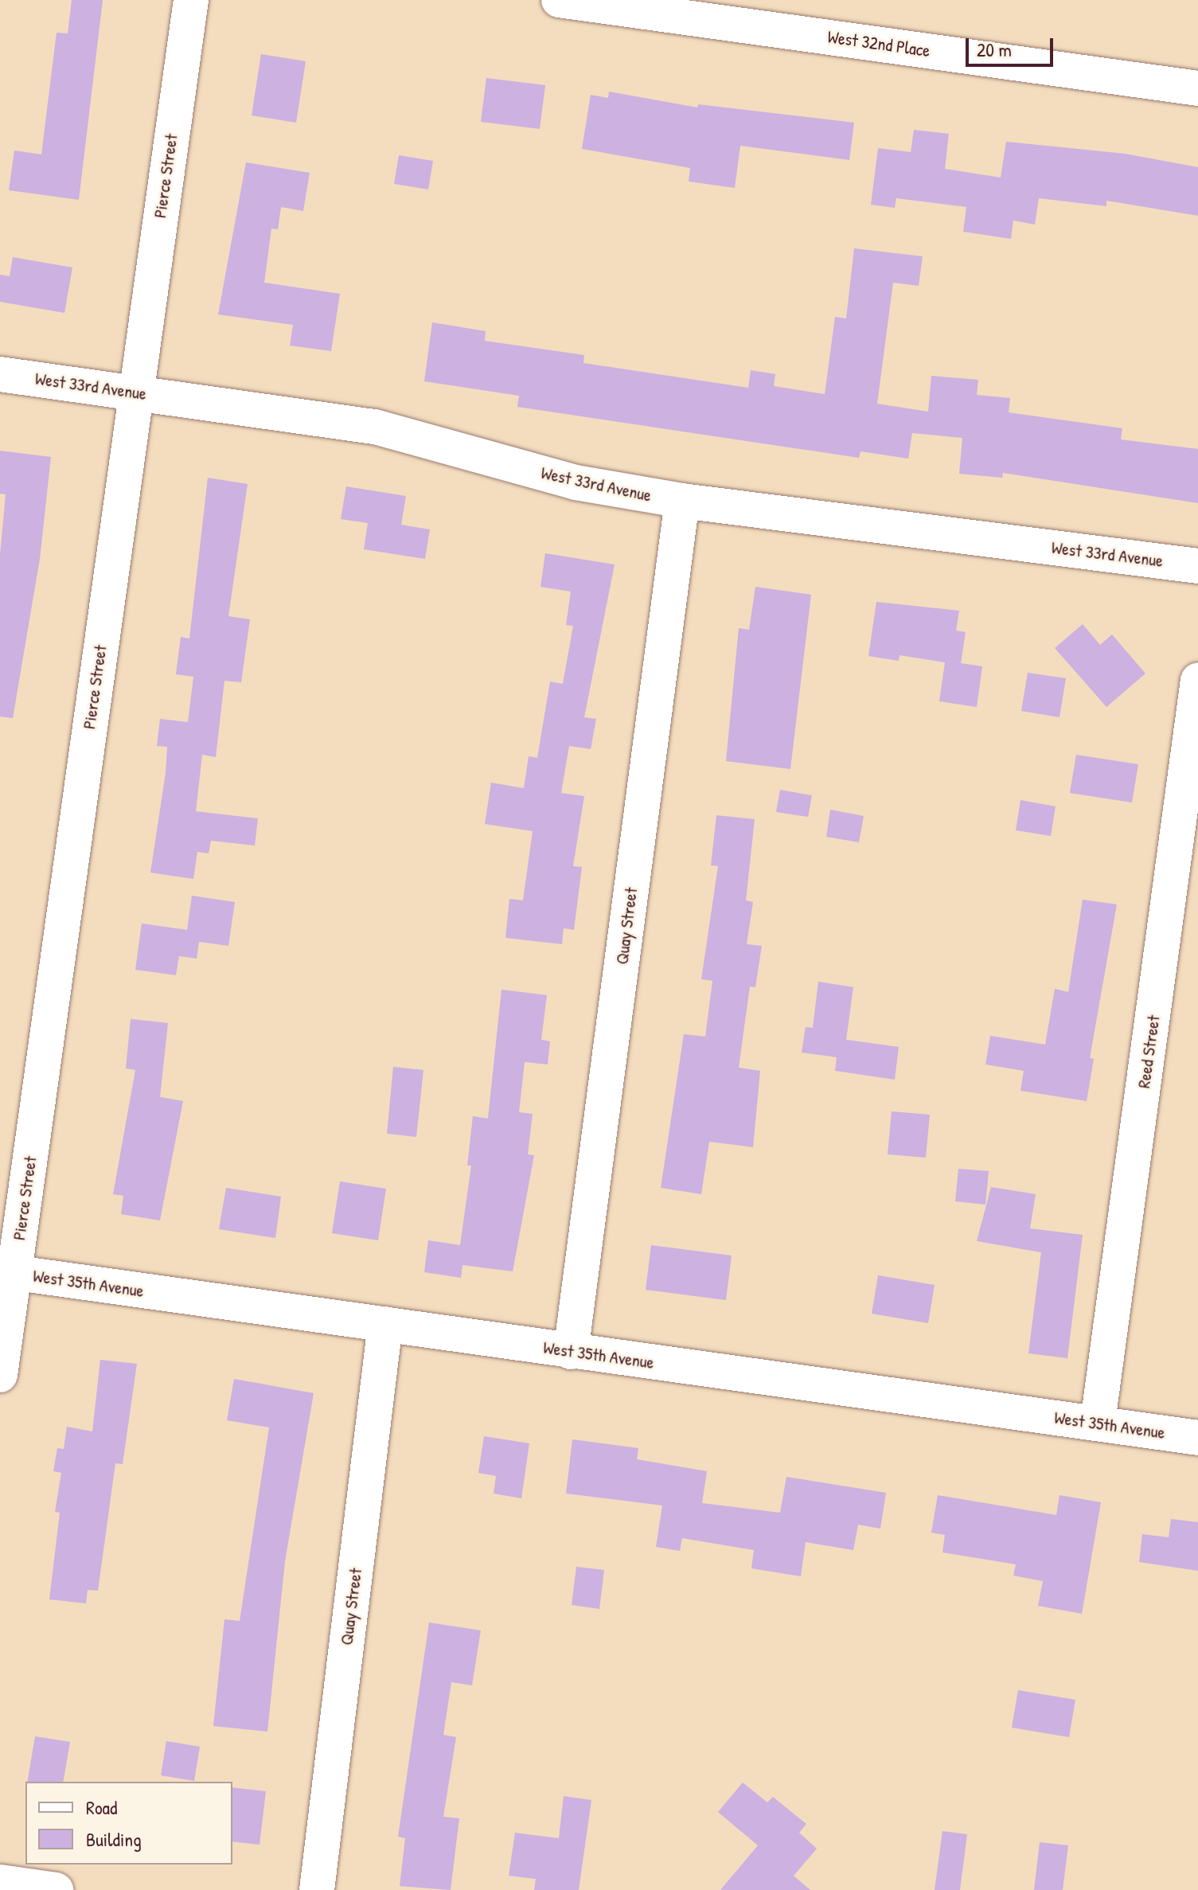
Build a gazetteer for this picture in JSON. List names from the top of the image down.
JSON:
{
  "streets": {
    "street": [
      "West 32nd Place",
      "Pierce Street",
      "West 33rd Avenue",
      "Quay Street",
      "Reed Street",
      "West 35th Avenue"
    ]
  },
  "crossings": [
    ["Pierce Street", "West 33rd Avenue"],
    ["Pierce Street", "West 35th Avenue"],
    ["West 33rd Avenue", "Quay Street"],
    ["Quay Street", "West 35th Avenue"],
    ["Reed Street", "West 35th Avenue"]
  ],
  "legend": ["Road", "Building"],
  "scale_bar": "20 m"
}
